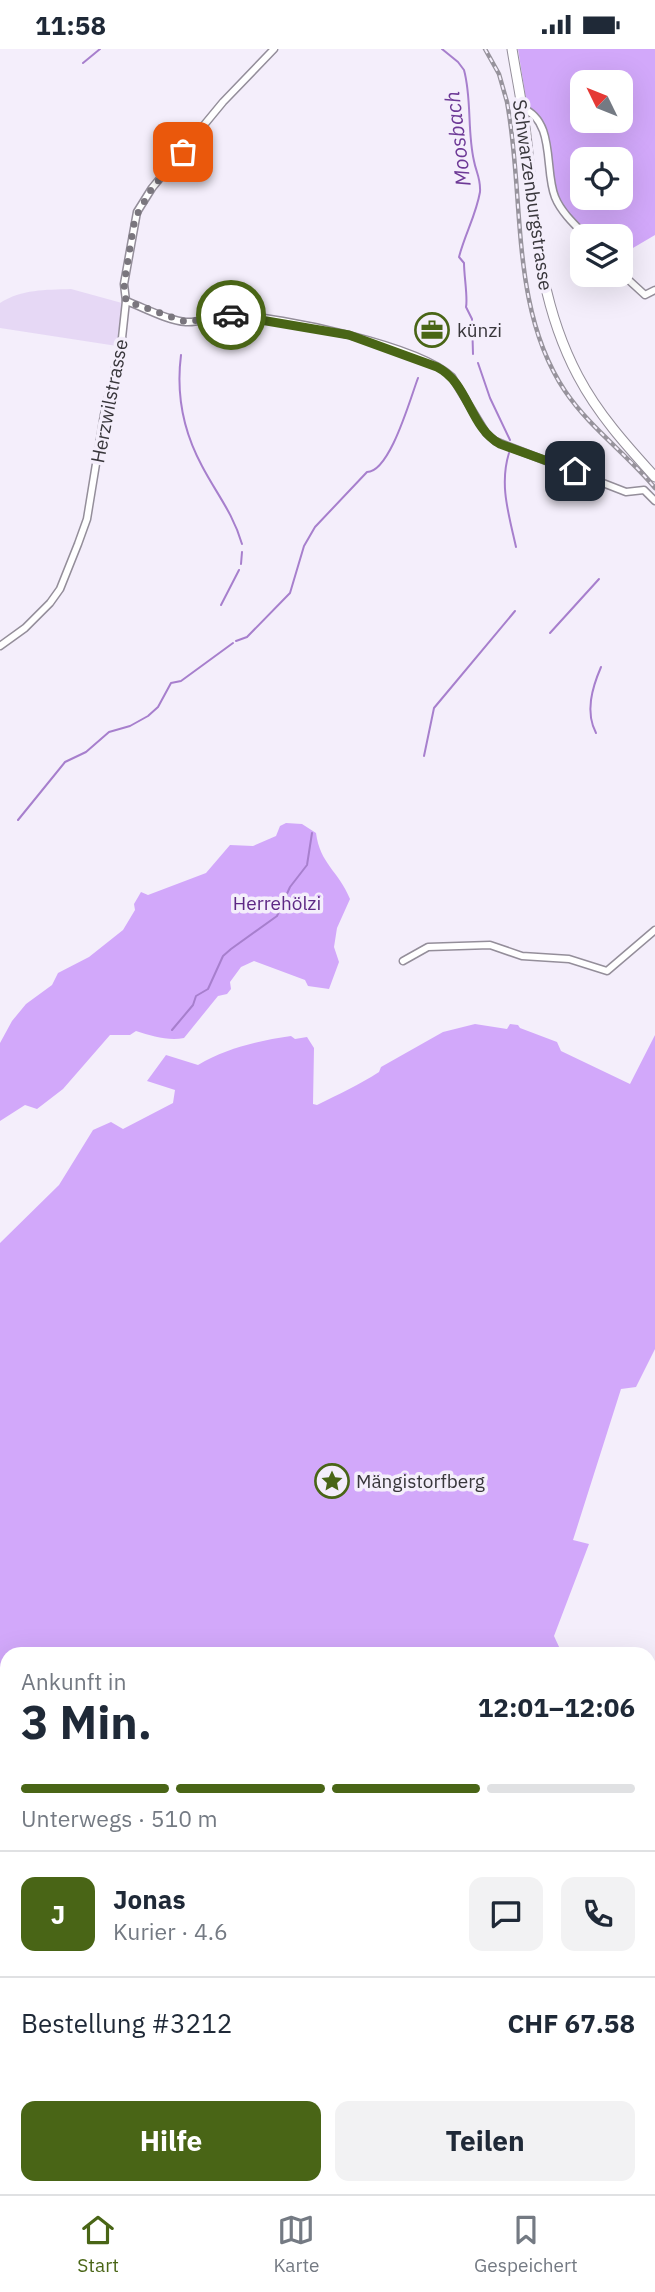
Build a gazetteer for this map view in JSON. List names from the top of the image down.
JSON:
{
  "streets": {
    "main road": ["Schwarzenburgstrasse"],
    "street": ["Herzwilstrasse"]
  },
  "water": ["Moosbach"],
  "parks": ["Herrehölzi"],
  "places": {
    "office": ["künzi"],
    "place": ["Mängistorfberg"]
  },
  "north": "top left",
  "page": {
    "status": "11:58",
    "heading": ["3 Min.", "Ankunft in", "12:01–12:06"],
    "panel": [
      "Jonas",
      "Kurier · 4.6",
      "Bestellung #3212",
      "CHF 67.58"
    ],
    "bar": "Unterwegs · 510 m",
    "round": "J",
    "buttons": ["Hilfe", "Teilen"],
    "tabs": ["Start", "Karte", "Gespeichert"]
  }
}
